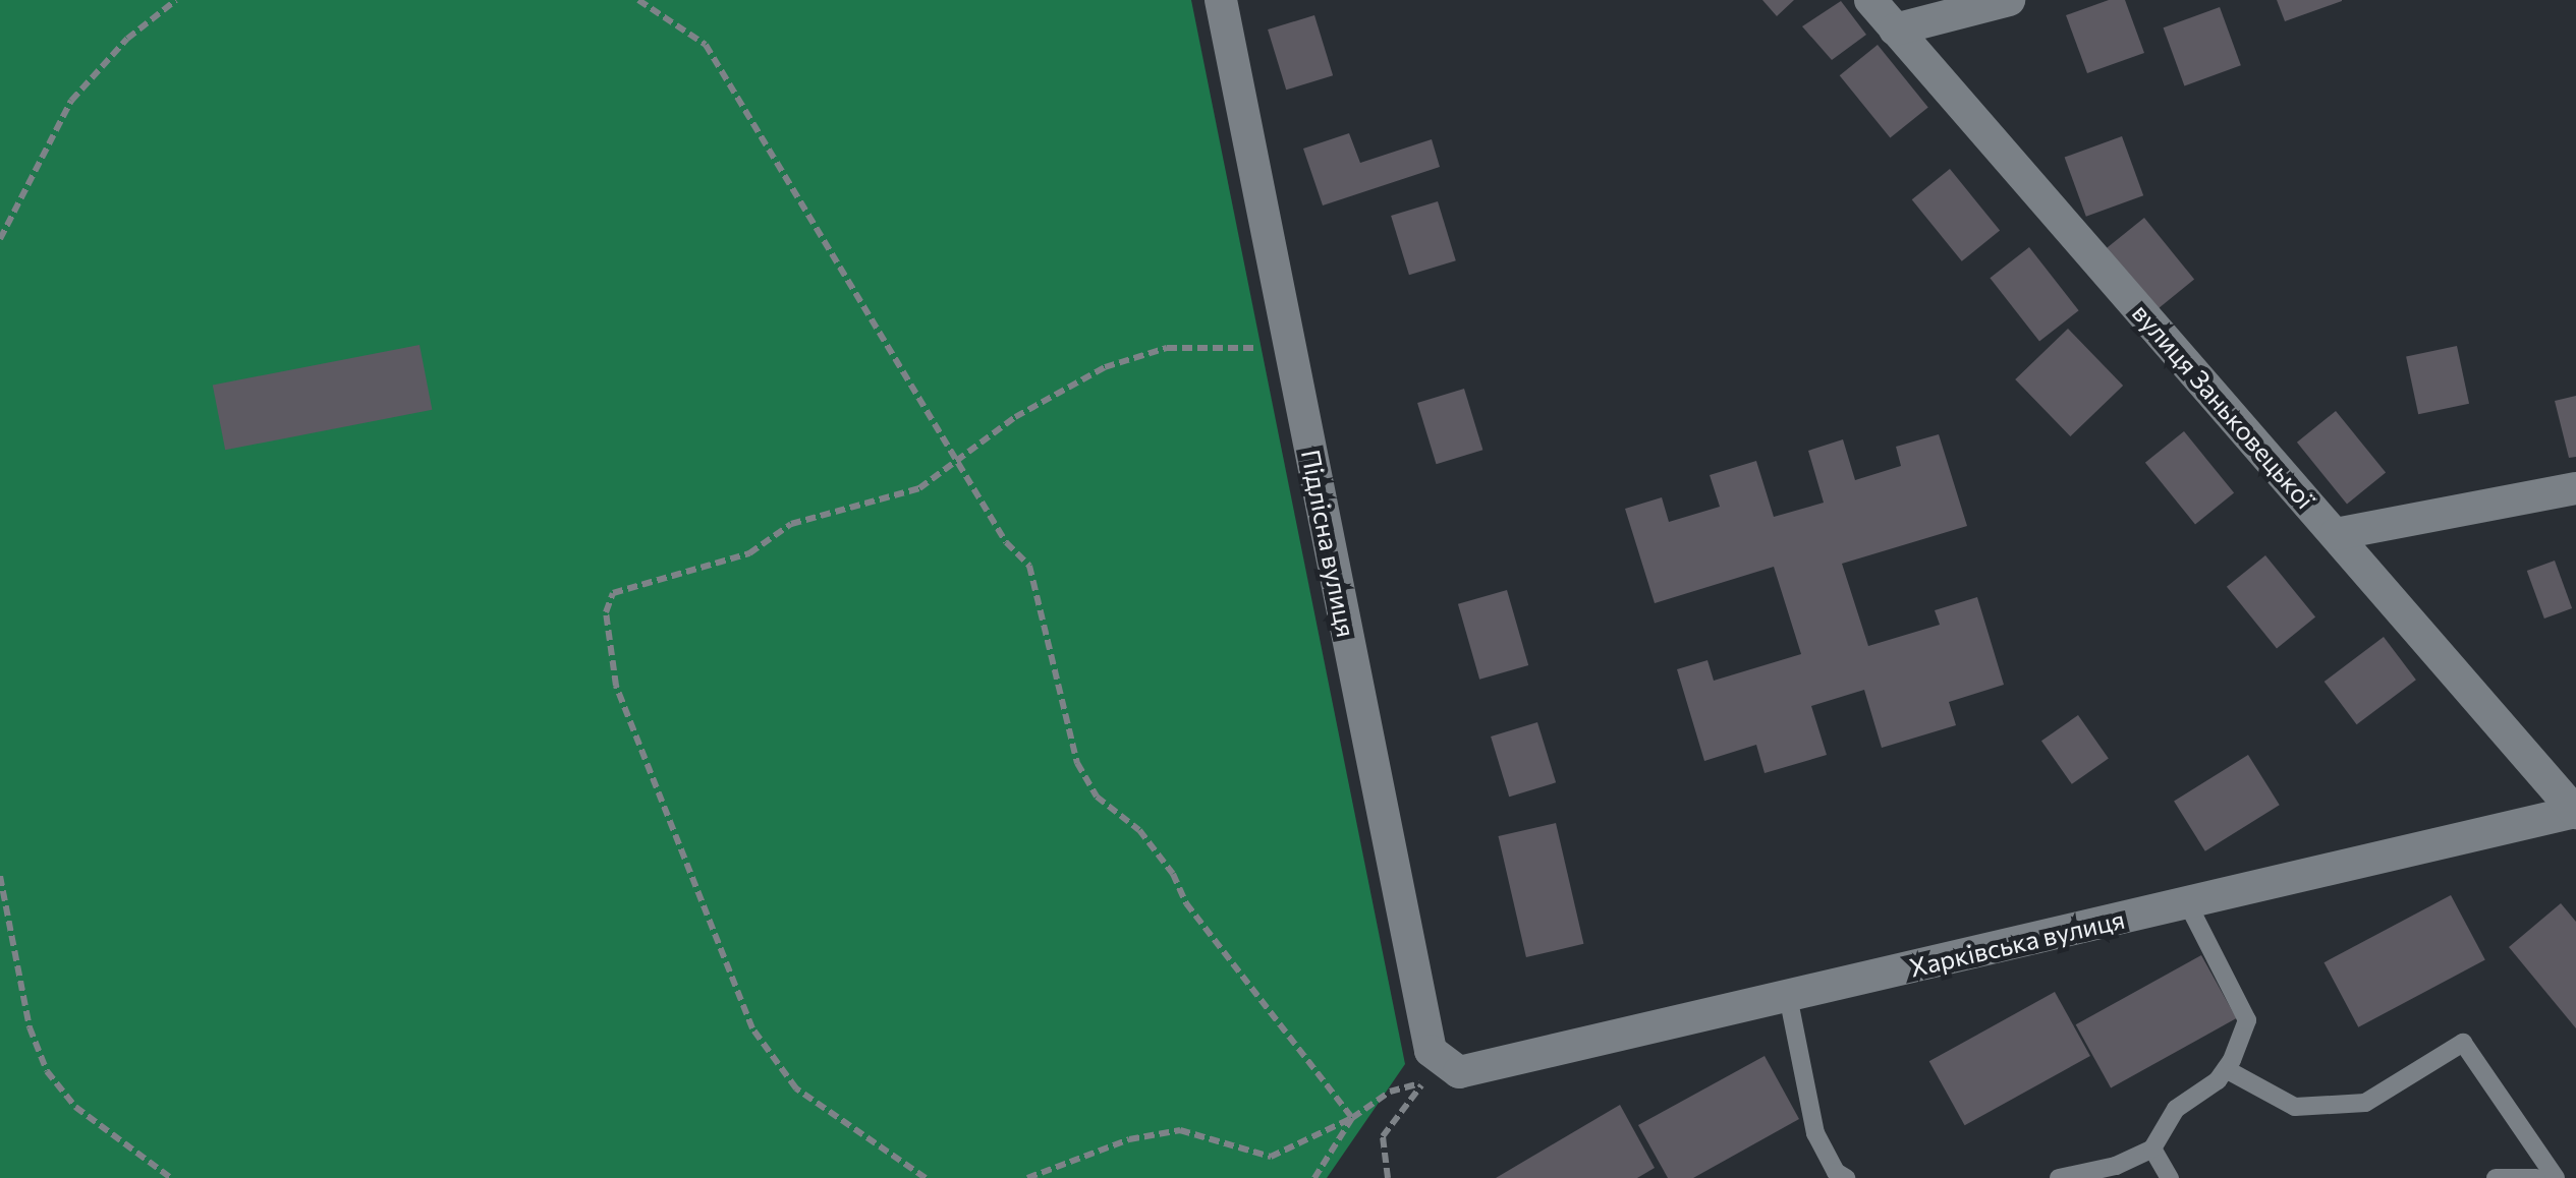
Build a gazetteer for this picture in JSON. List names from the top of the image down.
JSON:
{
  "streets": {
    "street": ["вулиця Заньковецької", "Підлісна вулиця", "Харківська вулиця"]
  },
  "crossings": [
    ["вулиця Заньковецької", "Харківська вулиця"],
    ["Підлісна вулиця", "Харківська вулиця"]
  ]
}
